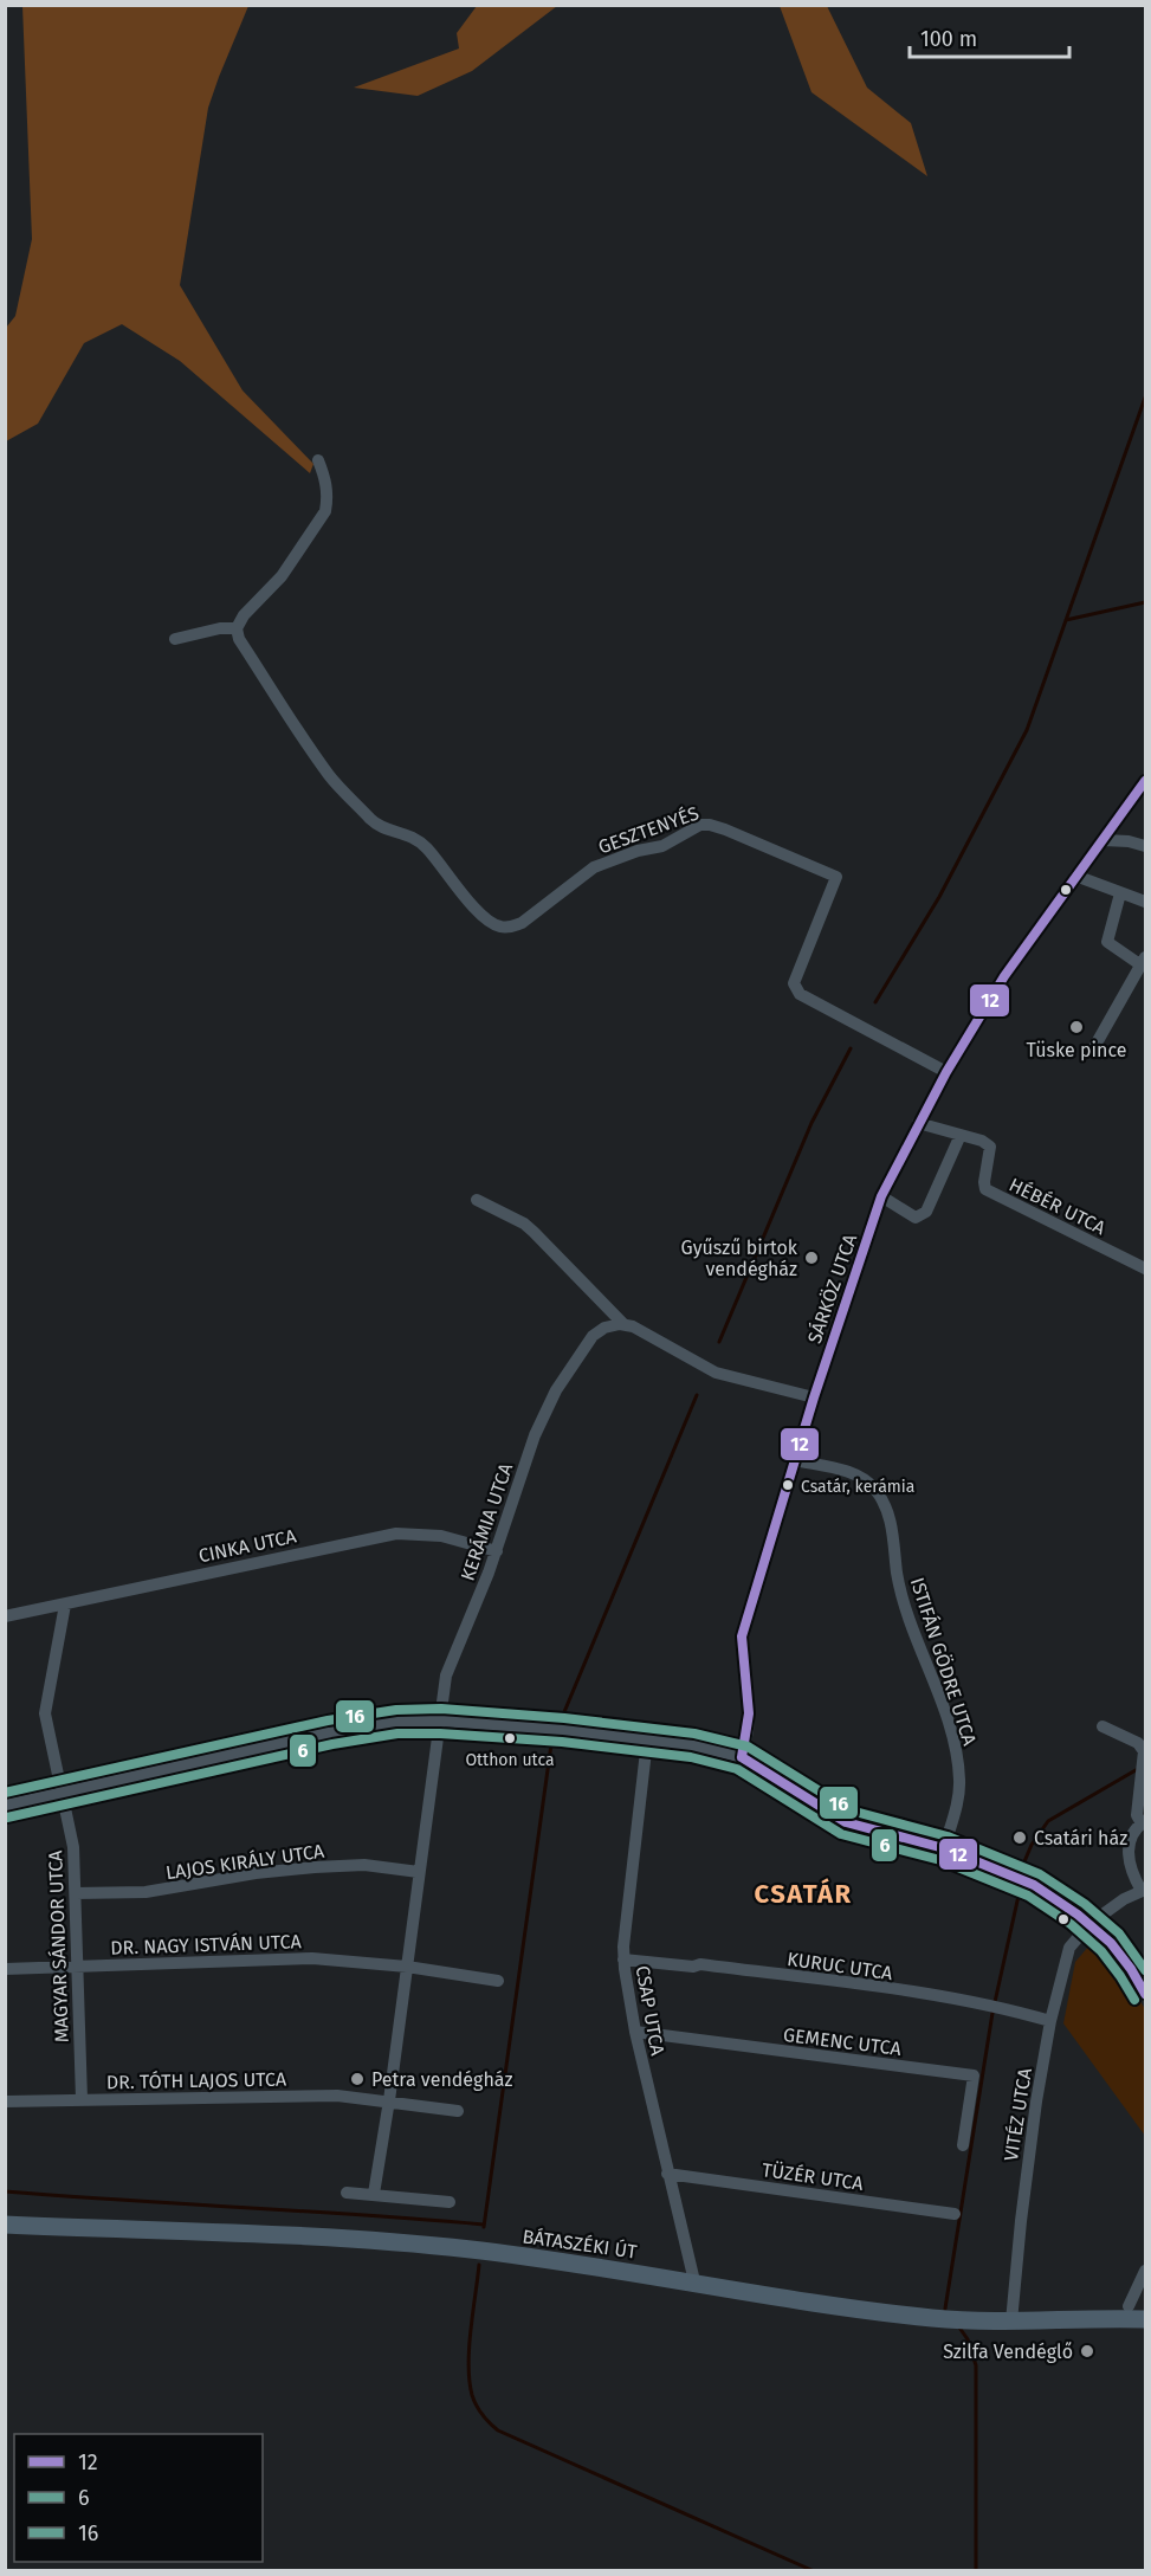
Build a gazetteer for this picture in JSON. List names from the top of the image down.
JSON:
{
  "streets": {
    "main road": ["BÁTASZÉKI ÚT"],
    "street": [
      "GESZTENYÉS",
      "HÉBÉR UTCA",
      "SÁRKÖZ UTCA",
      "KERÁMIA UTCA",
      "CINKA UTCA",
      "ISTIFÁN GÖDRE UTCA",
      "LAJOS KIRÁLY UTCA",
      "DR. NAGY ISTVÁN UTCA",
      "MAGYAR SÁNDOR UTCA",
      "KURUC UTCA",
      "CSAP UTCA",
      "GEMENC UTCA",
      "DR. TÓTH LAJOS UTCA",
      "VITÉZ UTCA",
      "TÜZÉR UTCA"
    ]
  },
  "crossings": [
    ["GESZTENYÉS", "SÁRKÖZ UTCA"],
    ["HÉBÉR UTCA", "SÁRKÖZ UTCA"],
    ["SÁRKÖZ UTCA", "ISTIFÁN GÖDRE UTCA"],
    ["KERÁMIA UTCA", "CINKA UTCA"],
    ["KERÁMIA UTCA", "LAJOS KIRÁLY UTCA"],
    ["KERÁMIA UTCA", "DR. NAGY ISTVÁN UTCA"],
    ["KERÁMIA UTCA", "DR. TÓTH LAJOS UTCA"],
    ["CINKA UTCA", "MAGYAR SÁNDOR UTCA"],
    ["LAJOS KIRÁLY UTCA", "MAGYAR SÁNDOR UTCA"],
    ["DR. NAGY ISTVÁN UTCA", "MAGYAR SÁNDOR UTCA"],
    ["MAGYAR SÁNDOR UTCA", "DR. TÓTH LAJOS UTCA"],
    ["KURUC UTCA", "CSAP UTCA"],
    ["KURUC UTCA", "VITÉZ UTCA"],
    ["CSAP UTCA", "GEMENC UTCA"],
    ["CSAP UTCA", "TÜZÉR UTCA"],
    ["CSAP UTCA", "BÁTASZÉKI ÚT"],
    ["VITÉZ UTCA", "BÁTASZÉKI ÚT"]
  ],
  "districts": ["CSATÁR"],
  "places": [
    "Tüske pince",
    "Gyűszű birtok vendégház",
    "Csatár, kerámia",
    "Otthon utca",
    "Csatári ház",
    "Petra vendégház",
    "Szilfa Vendéglő"
  ],
  "lines": ["transit line 12", "transit line 16", "transit line 6"],
  "legend": ["12", "6", "16"],
  "scale_bar": "100 m"
}
